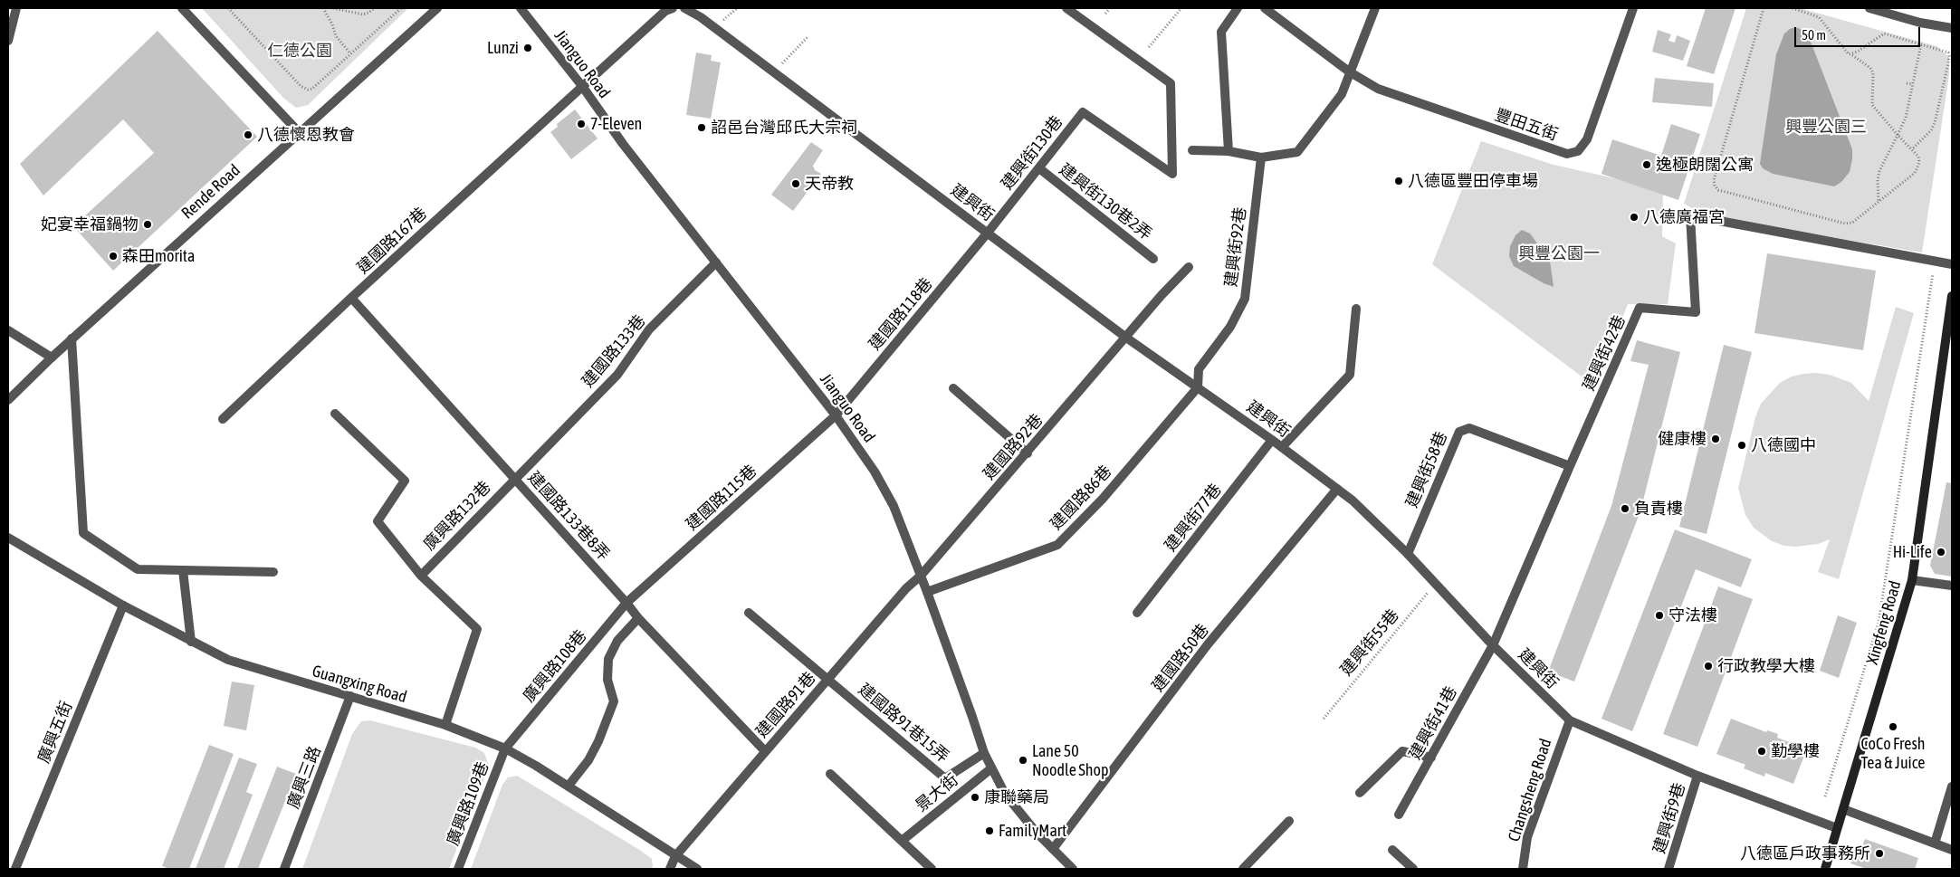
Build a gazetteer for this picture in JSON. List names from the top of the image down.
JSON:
{
  "streets": {
    "main road": ["Xingfeng Road"],
    "street": [
      "Jianguo Road",
      "豐田五街",
      "建興街130巷",
      "Rende Road",
      "建興街130巷2弄",
      "建興街",
      "建國路167巷",
      "建興街92巷",
      "建國路118巷",
      "建國路133巷",
      "建興街42巷",
      "建國路92巷",
      "建興街58巷",
      "建國路115巷",
      "建國路86巷",
      "廣興路132巷",
      "建國路133巷8弄",
      "建興街77巷",
      "建國路50巷",
      "廣興路108巷",
      "Guangxing Road",
      "建國路91巷",
      "建國路91巷15弄",
      "建興街41巷",
      "廣興五街",
      "廣興三路",
      "Changsheng Road",
      "景大街",
      "廣興路109巷",
      "建興街9巷"
    ],
    "path": ["建興街55巷"]
  },
  "crossings": [
    ["Jianguo Road", "建國路167巷"],
    ["Jianguo Road", "建國路118巷"],
    ["Jianguo Road", "建國路133巷"],
    ["Jianguo Road", "建國路92巷"],
    ["Jianguo Road", "建國路115巷"],
    ["Jianguo Road", "建國路86巷"],
    ["Jianguo Road", "建國路50巷"],
    ["Jianguo Road", "建國路91巷"],
    ["Jianguo Road", "建國路91巷15弄"],
    ["Jianguo Road", "景大街"],
    ["建興街130巷", "建興街130巷2弄"],
    ["建興街130巷", "建興街"],
    ["建興街130巷", "建國路118巷"],
    ["建興街", "建興街92巷"],
    ["建興街", "建國路118巷"],
    ["建興街", "建興街42巷"],
    ["建興街", "建國路92巷"],
    ["建興街", "建興街58巷"],
    ["建興街", "建國路86巷"],
    ["建興街", "建興街77巷"],
    ["建興街", "Xingfeng Road"],
    ["建興街", "建興街55巷"],
    ["建興街", "建國路50巷"],
    ["建興街", "建興街41巷"],
    ["建興街", "Changsheng Road"],
    ["建興街", "建興街9巷"],
    ["建國路167巷", "建國路133巷8弄"],
    ["建興街92巷", "建國路86巷"],
    ["建國路118巷", "建國路115巷"],
    ["建國路133巷", "廣興路132巷"],
    ["建國路133巷", "建國路133巷8弄"],
    ["建興街42巷", "建興街58巷"],
    ["建興街42巷", "建興街41巷"],
    ["建國路92巷", "建國路91巷"],
    ["建國路115巷", "建國路133巷8弄"],
    ["建國路115巷", "廣興路108巷"],
    ["廣興路132巷", "建國路133巷8弄"],
    ["建國路133巷8弄", "廣興路108巷"],
    ["建國路133巷8弄", "建國路91巷"],
    ["廣興路108巷", "Guangxing Road"],
    ["廣興路108巷", "廣興路109巷"],
    ["Guangxing Road", "建國路91巷"],
    ["Guangxing Road", "廣興五街"],
    ["Guangxing Road", "廣興三路"],
    ["Guangxing Road", "廣興路109巷"],
    ["建國路91巷", "建國路91巷15弄"]
  ],
  "parks": ["仁德公園", "興豐公園三", "興豐公園一"],
  "places": [
    "Lunzi",
    "7-Eleven",
    "詔邑台灣邱氏大宗祠",
    "八德懷恩教會",
    "逸極朗闊公寓",
    "八德區豐田停車場",
    "天帝教",
    "八德廣福宮",
    "妃宴幸福鍋物",
    "森田morita",
    "健康樓",
    "八德國中",
    "負責樓",
    "Hi-Life",
    "守法樓",
    "行政教學大樓",
    "CoCo Fresh Tea & Juice",
    "勤學樓",
    "Lane 50 Noodle Shop",
    "康聯藥局",
    "FamilyMart",
    "八德區戶政事務所"
  ],
  "scale_bar": "50 m"
}
